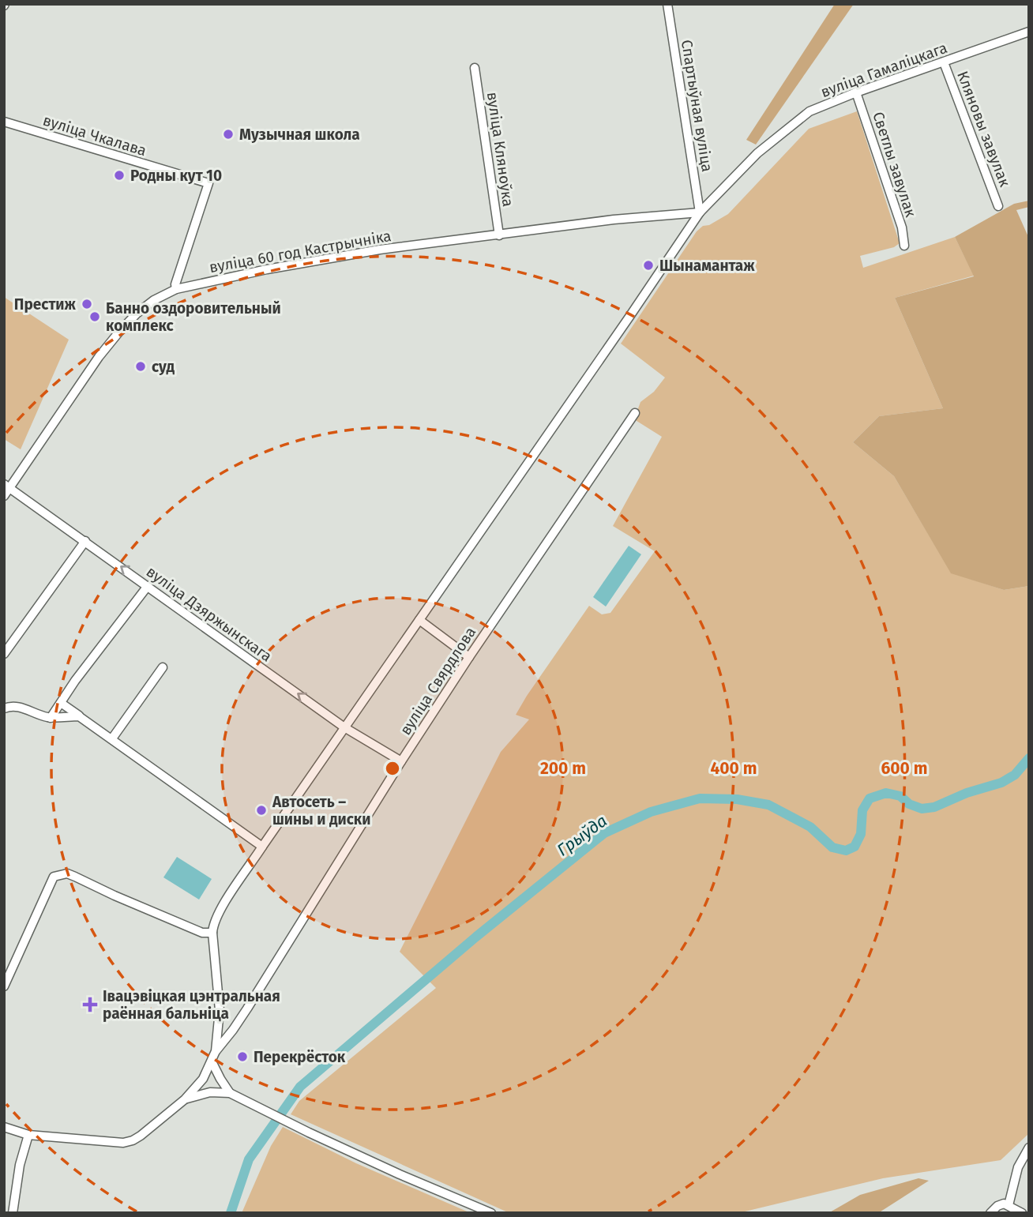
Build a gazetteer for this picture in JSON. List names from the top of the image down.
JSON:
{
  "streets": {
    "street": [
      "вуліца Гамаліцкага",
      "Спартыўная вуліца",
      "Кляновы завулак",
      "вуліца Чкалава",
      "вуліца Кляноўка",
      "Светлы завулак",
      "вуліца 60 год Кастрычніка",
      "вуліца Дзяржынскага",
      "вуліца Свярдлова"
    ]
  },
  "crossings": [
    ["вуліца Гамаліцкага", "Спартыўная вуліца"],
    ["вуліца Гамаліцкага", "Кляновы завулак"],
    ["вуліца Гамаліцкага", "Светлы завулак"],
    ["вуліца Гамаліцкага", "вуліца 60 год Кастрычніка"],
    ["вуліца Гамаліцкага", "вуліца Свярдлова"],
    ["Спартыўная вуліца", "вуліца 60 год Кастрычніка"],
    ["вуліца Чкалава", "вуліца 60 год Кастрычніка"],
    ["вуліца Кляноўка", "вуліца 60 год Кастрычніка"],
    ["вуліца 60 год Кастрычніка", "вуліца Дзяржынскага"],
    ["вуліца Дзяржынскага", "вуліца Свярдлова"]
  ],
  "one_way": ["вуліца Дзяржынскага"],
  "water": ["Грыўда"],
  "places": {
    "other": [
      "Музычная школа",
      "Родны кут 10",
      "Шынамантаж",
      "Престиж",
      "Банно оздоровительный комплекс",
      "суд",
      "Автосеть – шины и диски",
      "Перекрёсток"
    ],
    "health": ["Івацэвіцкая цэнтральная раённая бальніца"]
  },
  "rings": ["200 m", "400 m", "600 m"]
}
